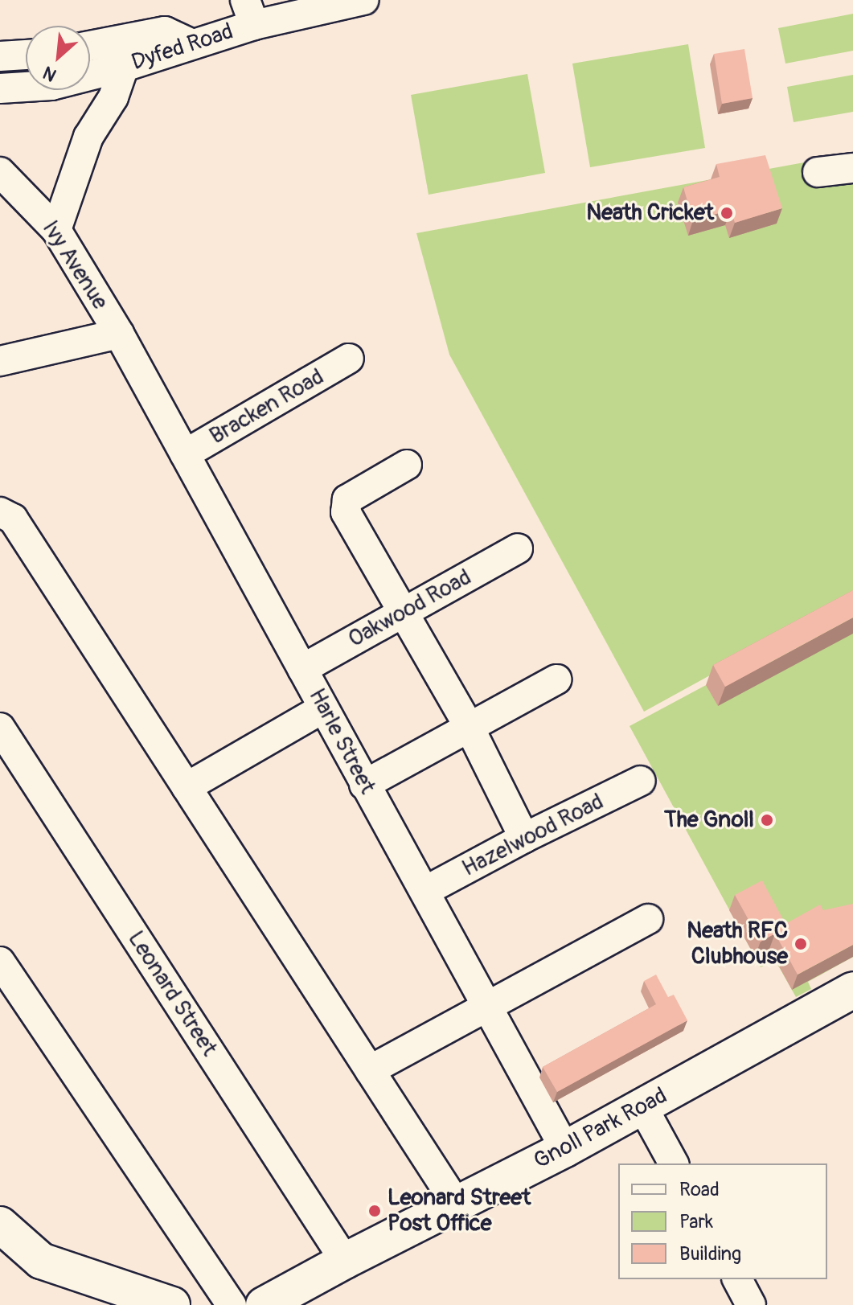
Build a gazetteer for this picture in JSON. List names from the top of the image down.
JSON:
{
  "streets": {
    "main road": ["Gnoll Park Road"],
    "street": [
      "Dyfed Road",
      "Ivy Avenue",
      "Bracken Road",
      "Oakwood Road",
      "Harle Street",
      "Hazelwood Road",
      "Leonard Street"
    ]
  },
  "crossings": [
    ["Ivy Avenue", "Harle Street"],
    ["Bracken Road", "Harle Street"],
    ["Oakwood Road", "Harle Street"],
    ["Harle Street", "Hazelwood Road"],
    ["Harle Street", "Gnoll Park Road"],
    ["Leonard Street", "Gnoll Park Road"]
  ],
  "places": [
    "Neath Cricket",
    "The Gnoll",
    "Neath RFC Clubhouse",
    "Leonard Street Post Office"
  ],
  "legend": ["Road", "Park", "Building"],
  "north": "bottom left"
}
